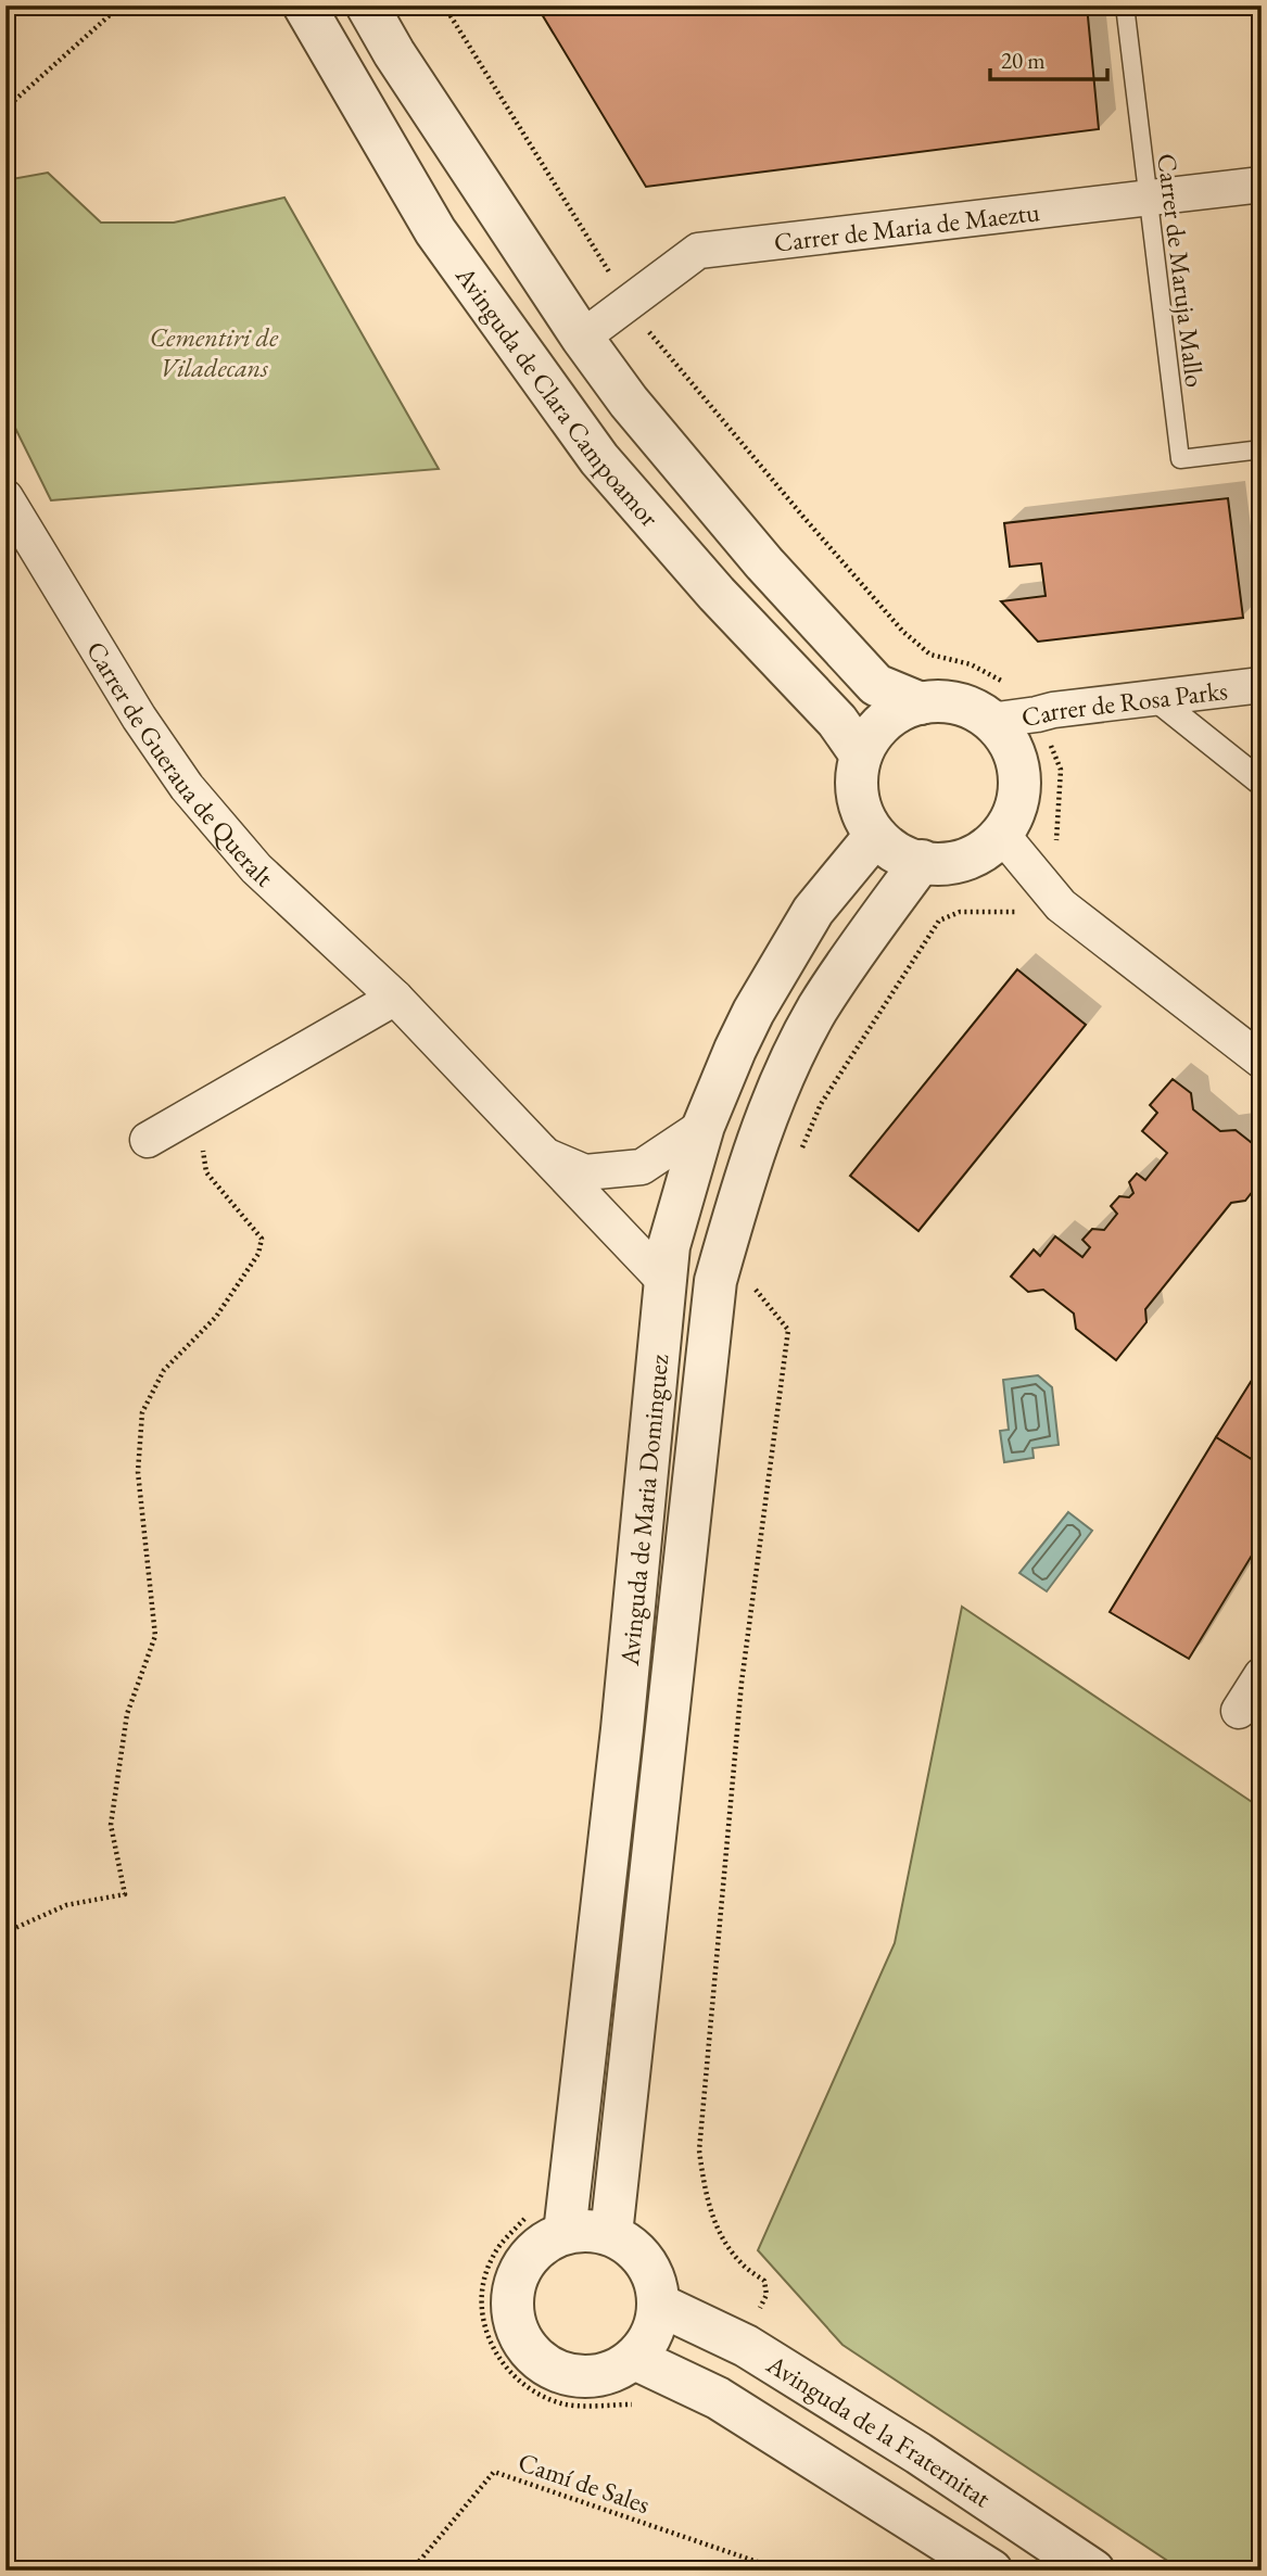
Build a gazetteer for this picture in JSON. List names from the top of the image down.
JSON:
{
  "streets": {
    "street": [
      "Carrer de Maria de Maeztu",
      "Avinguda de Clara Campoamor",
      "Carrer de Rosa Parks",
      "Carrer de Gueraua de Queralt",
      "Avinguda de Maria Dominguez",
      "Avinguda de la Fraternitat"
    ],
    "lane": ["Carrer de Maruja Mallo"],
    "path": ["Camí de Sales"]
  },
  "crossings": [
    ["Carrer de Maria de Maeztu", "Carrer de Maruja Mallo"],
    ["Carrer de Maria de Maeztu", "Avinguda de Clara Campoamor"],
    ["Avinguda de Clara Campoamor", "Carrer de Rosa Parks"],
    ["Avinguda de Clara Campoamor", "Avinguda de Maria Dominguez"],
    ["Carrer de Rosa Parks", "Avinguda de Maria Dominguez"],
    ["Carrer de Gueraua de Queralt", "Avinguda de Maria Dominguez"],
    ["Avinguda de Maria Dominguez", "Avinguda de la Fraternitat"]
  ],
  "parks": ["Cementiri de Viladecans"],
  "scale_bar": "20 m"
}
